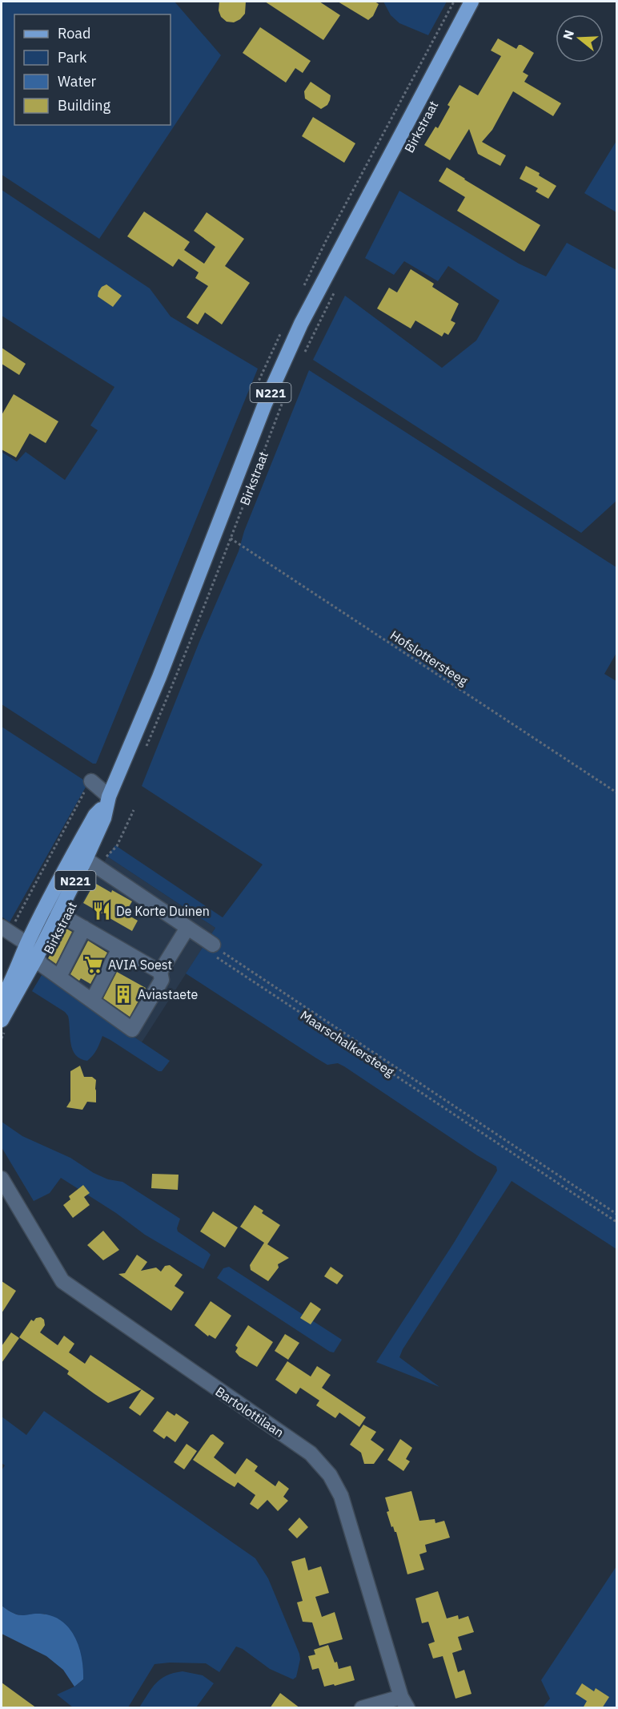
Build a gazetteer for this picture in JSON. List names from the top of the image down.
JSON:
{
  "streets": {
    "main road": ["Birkstraat", "N221"],
    "street": ["Bartolottilaan"],
    "path": ["Hofslottersteeg", "Maarschalkersteeg"]
  },
  "crossings": [
    ["Birkstraat", "Hofslottersteeg"]
  ],
  "places": {
    "restaurant": ["De Korte Duinen"],
    "supermarket": ["AVIA Soest"],
    "building": ["Aviastaete"]
  },
  "legend": [
    "Road",
    "Park",
    "Water",
    "Building"
  ],
  "north": "left"
}
